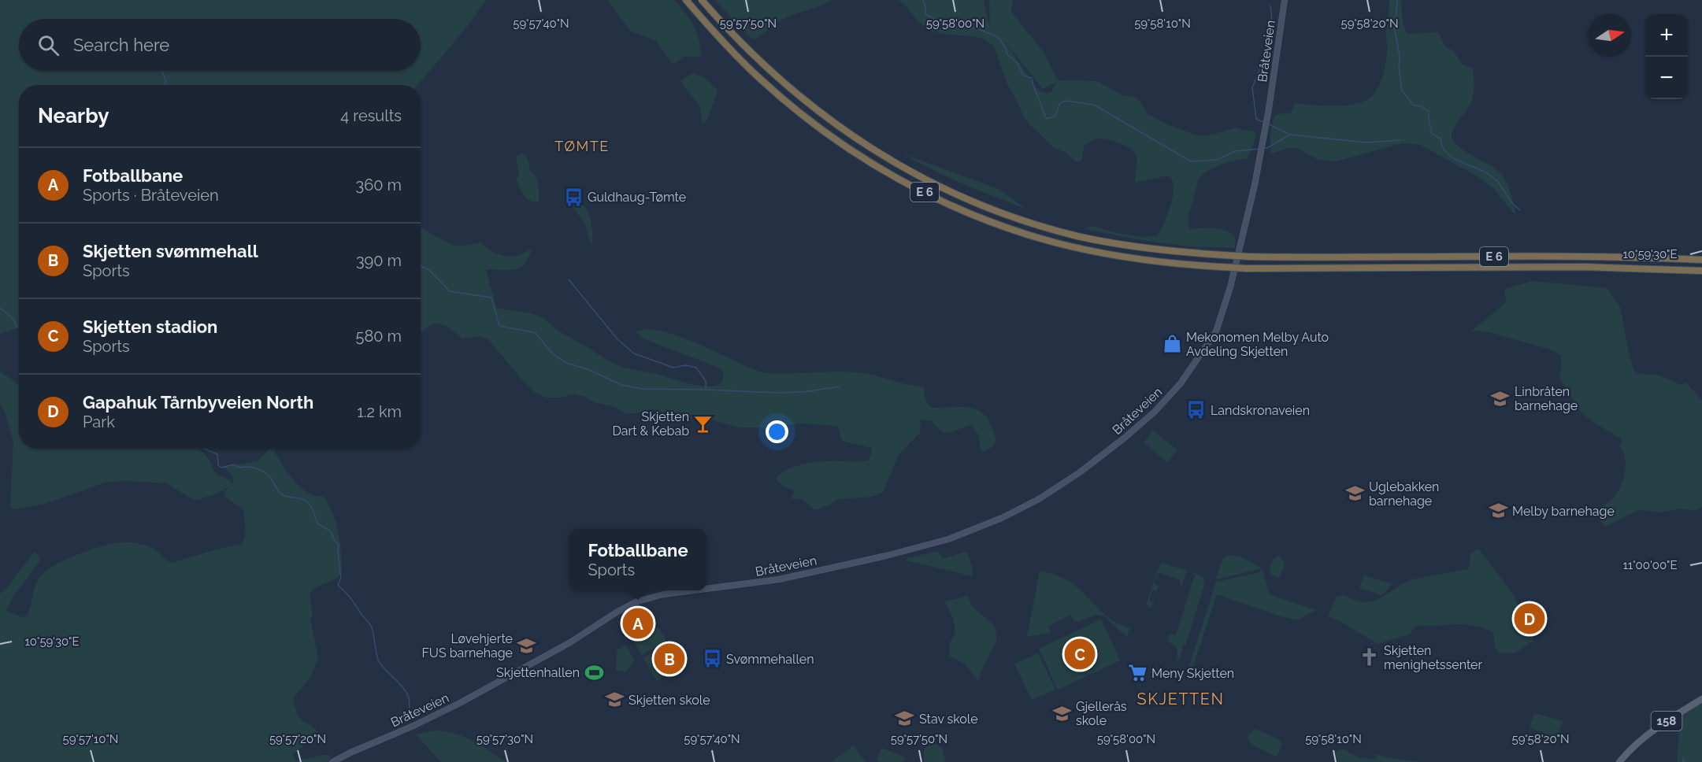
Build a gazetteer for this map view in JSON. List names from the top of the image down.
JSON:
{
  "streets": {
    "highway": ["E 6"],
    "main road": ["Bråteveien", "158"]
  },
  "districts": ["TØMTE", "SKJETTEN"],
  "places": {
    "bus stop": ["Guldhaug-Tømte", "Landskronaveien", "Svømmehallen"],
    "shop": ["Mekonomen Melby Auto Avdeling Skjetten"],
    "school or university": [
      "Linbråten barnehage",
      "Uglebakken barnehage",
      "Melby barnehage",
      "Løvehjerte FUS barnehage",
      "Skjetten skole",
      "Gjellerås skole",
      "Stav skole"
    ],
    "bar": ["Skjetten Dart & Kebab"],
    "church": ["Skjetten menighetssenter"],
    "sports": ["Skjettenhallen"],
    "supermarket": ["Meny Skjetten"]
  },
  "north": "right",
  "page": {
    "map_buttons": ["+", "−"],
    "search": "Search here",
    "heading": ["Nearby", "4 results"],
    "list": [
      {
        "mark": "A",
        "name": "Fotballbane",
        "note": "Sports · Bråteveien",
        "value": "360 m"
      },
      {
        "mark": "B",
        "name": "Skjetten svømmehall",
        "note": "Sports",
        "value": "390 m"
      },
      {
        "mark": "C",
        "name": "Skjetten stadion",
        "note": "Sports",
        "value": "580 m"
      },
      {
        "mark": "D",
        "name": "Gapahuk Tårnbyveien North",
        "note": "Park",
        "value": "1.2 km"
      }
    ],
    "popup": ["Fotballbane", "Sports"],
    "pins": [
      "D",
      "A",
      "C",
      "B"
    ]
  },
  "coordinates": [
    "59°57'40\"N",
    "59°57'50\"N",
    "59°58'00\"N",
    "59°58'10\"N",
    "59°58'20\"N",
    "10°59'30\"E",
    "11°00'00\"E",
    "59°57'10\"N",
    "59°57'20\"N",
    "59°57'30\"N"
  ]
}
